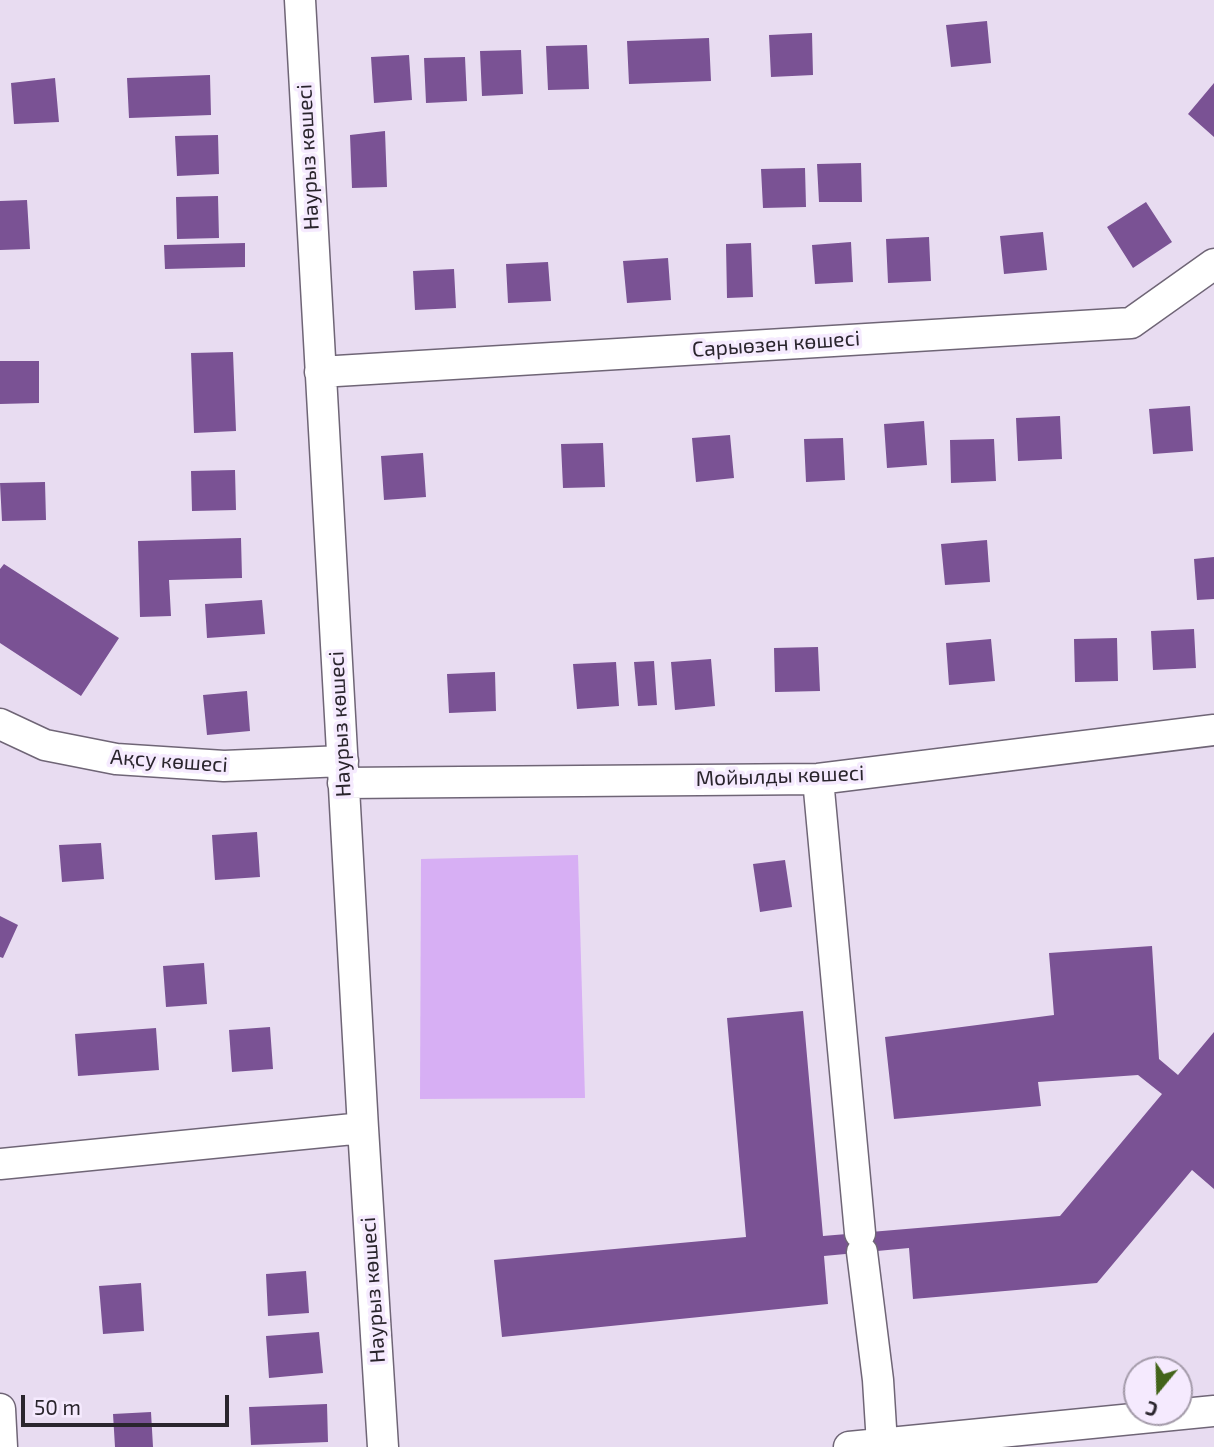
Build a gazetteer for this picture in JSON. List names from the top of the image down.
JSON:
{
  "streets": {
    "street": [
      "Наурыз көшесі",
      "Сарыөзен көшесі",
      "Ақсу көшесі",
      "Мойылды көшесі"
    ]
  },
  "crossings": [
    ["Наурыз көшесі", "Сарыөзен көшесі"],
    ["Наурыз көшесі", "Ақсу көшесі"],
    ["Наурыз көшесі", "Мойылды көшесі"],
    ["Ақсу көшесі", "Мойылды көшесі"]
  ],
  "scale_bar": "50 m",
  "north": "bottom"
}
